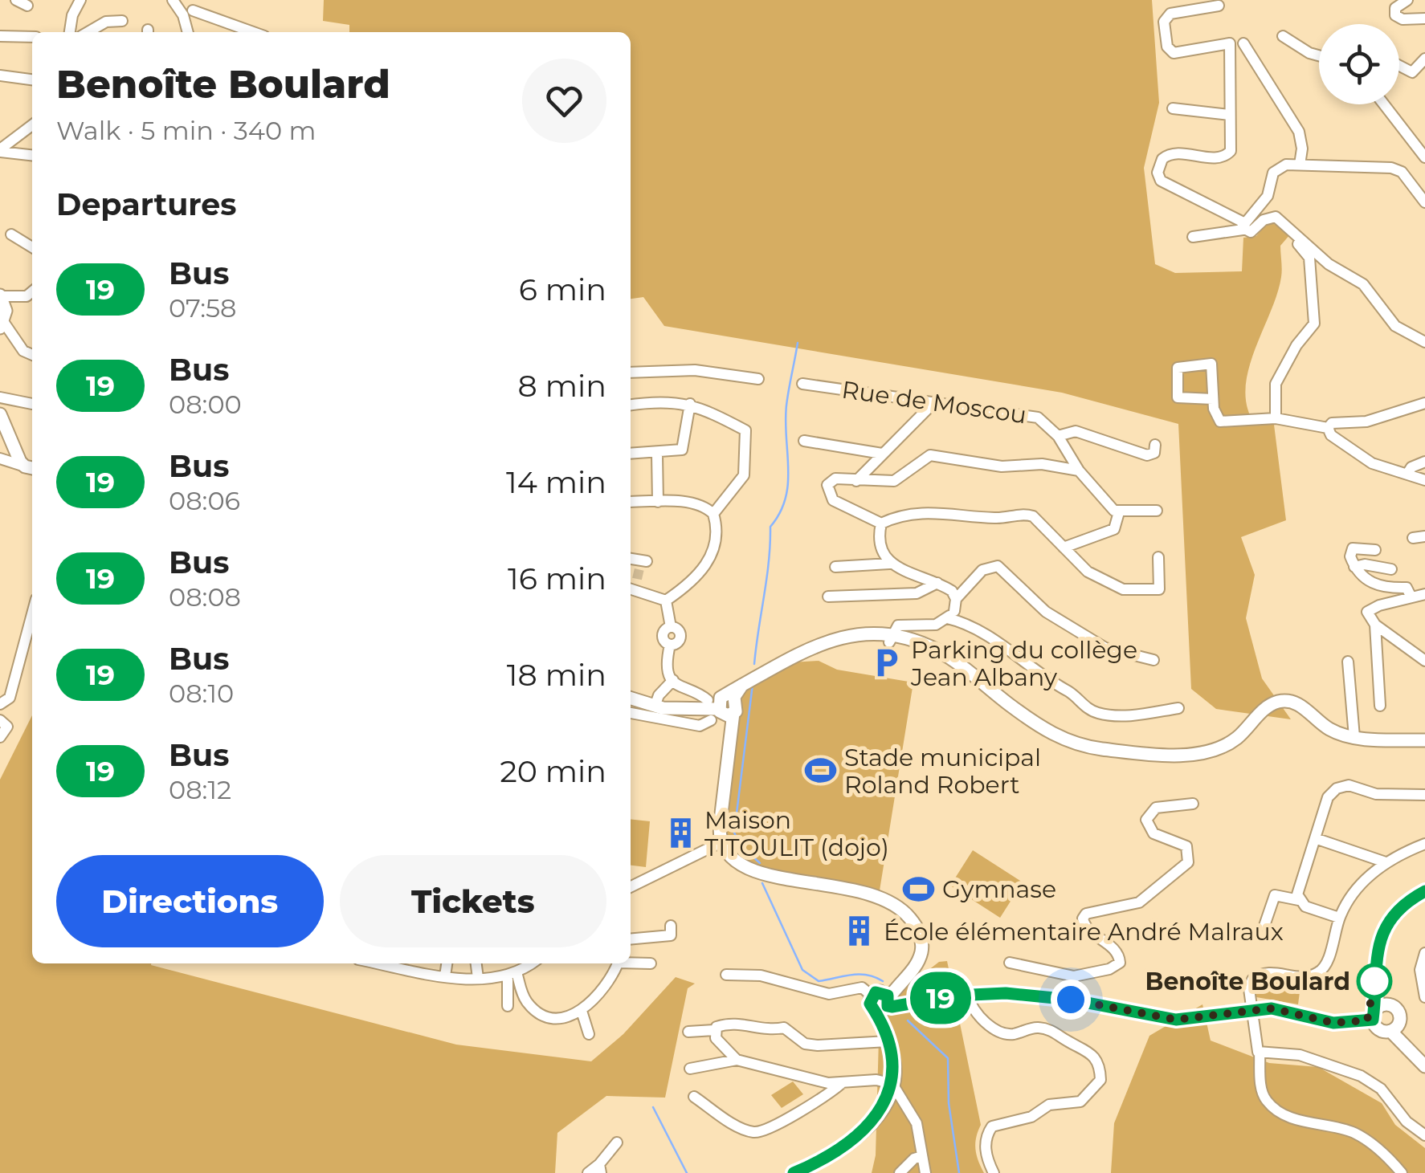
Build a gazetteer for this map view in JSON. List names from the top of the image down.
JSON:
{
  "streets": {
    "street": ["Rue de Moscou"]
  },
  "places": {
    "parking": ["Parking du collège Jean Albany"],
    "sports": ["Stade municipal Roland Robert", "Gymnase"],
    "building": ["Maison TITOULIT (dojo)", "École élémentaire André Malraux"],
    "other": ["Benoîte Boulard"]
  },
  "lines": ["bus line 19"],
  "page": {
    "on_map": "19",
    "heading": [
      ["Benoîte Boulard", "Walk · 5 min · 340 m"],
      "Departures"
    ],
    "list": [
      {
        "mark": "19",
        "name": "Bus",
        "note": "07:58",
        "value": "6 min"
      },
      {
        "mark": "19",
        "name": "Bus",
        "note": "08:00",
        "value": "8 min"
      },
      {
        "mark": "19",
        "name": "Bus",
        "note": "08:06",
        "value": "14 min"
      },
      {
        "mark": "19",
        "name": "Bus",
        "note": "08:08",
        "value": "16 min"
      },
      {
        "mark": "19",
        "name": "Bus",
        "note": "08:10",
        "value": "18 min"
      },
      {
        "mark": "19",
        "name": "Bus",
        "note": "08:12",
        "value": "20 min"
      }
    ],
    "buttons": ["Directions", "Tickets"]
  }
}
